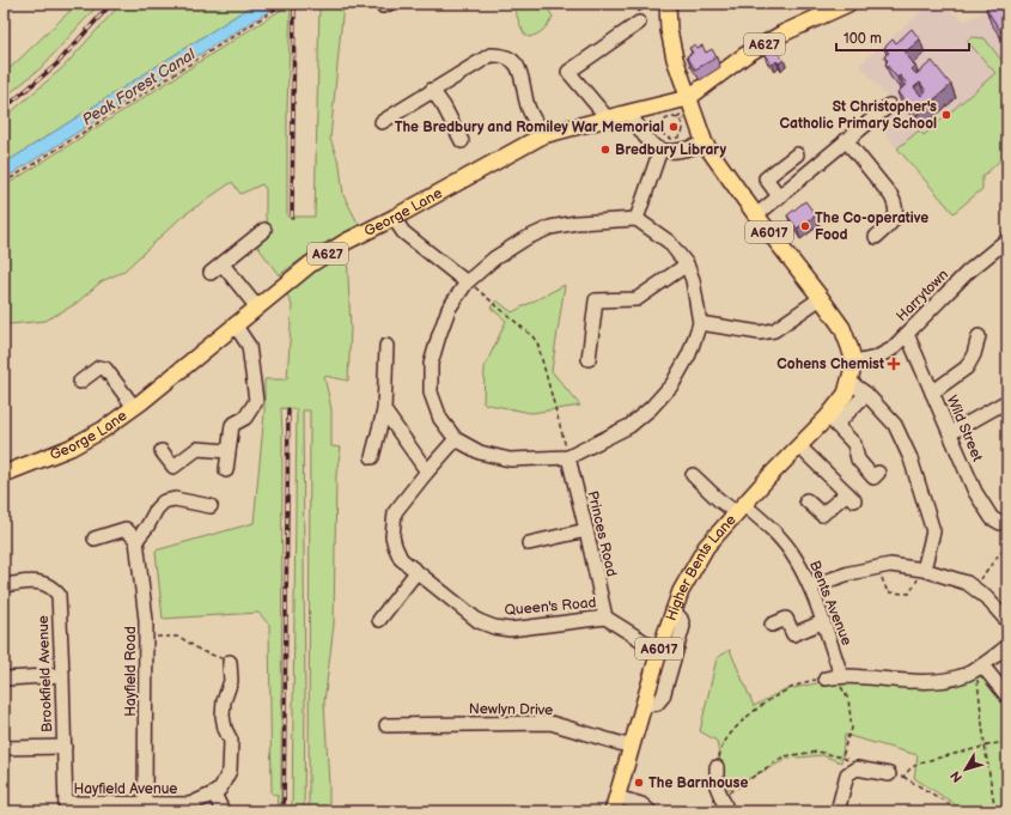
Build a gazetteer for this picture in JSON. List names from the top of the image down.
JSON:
{
  "streets": {
    "main road": [
      "A627",
      "George Lane",
      "A6017",
      "Higher Bents Lane"
    ],
    "street": [
      "Harrytown",
      "Wild Street",
      "Princes Road",
      "Bents Avenue",
      "Queen's Road",
      "Hayfield Road",
      "Brookfield Avenue",
      "Newlyn Drive",
      "Hayfield Avenue"
    ]
  },
  "crossings": [
    ["A627", "George Lane"],
    ["A627", "A6017"],
    ["George Lane", "A6017"],
    ["A6017", "Harrytown"],
    ["A6017", "Higher Bents Lane"],
    ["Harrytown", "Wild Street"],
    ["Harrytown", "Higher Bents Lane"],
    ["Princes Road", "Queen's Road"],
    ["Higher Bents Lane", "Bents Avenue"],
    ["Higher Bents Lane", "Queen's Road"],
    ["Higher Bents Lane", "Newlyn Drive"],
    ["Hayfield Road", "Hayfield Avenue"],
    ["Brookfield Avenue", "Hayfield Avenue"]
  ],
  "water": ["Peak Forest Canal"],
  "places": {
    "other": [
      "St Christopher's Catholic Primary School",
      "The Bredbury and Romiley War Memorial",
      "Bredbury Library",
      "The Co-operative Food",
      "The Barnhouse"
    ],
    "health": ["Cohens Chemist"]
  },
  "scale_bar": "100 m",
  "north": "bottom left"
}
